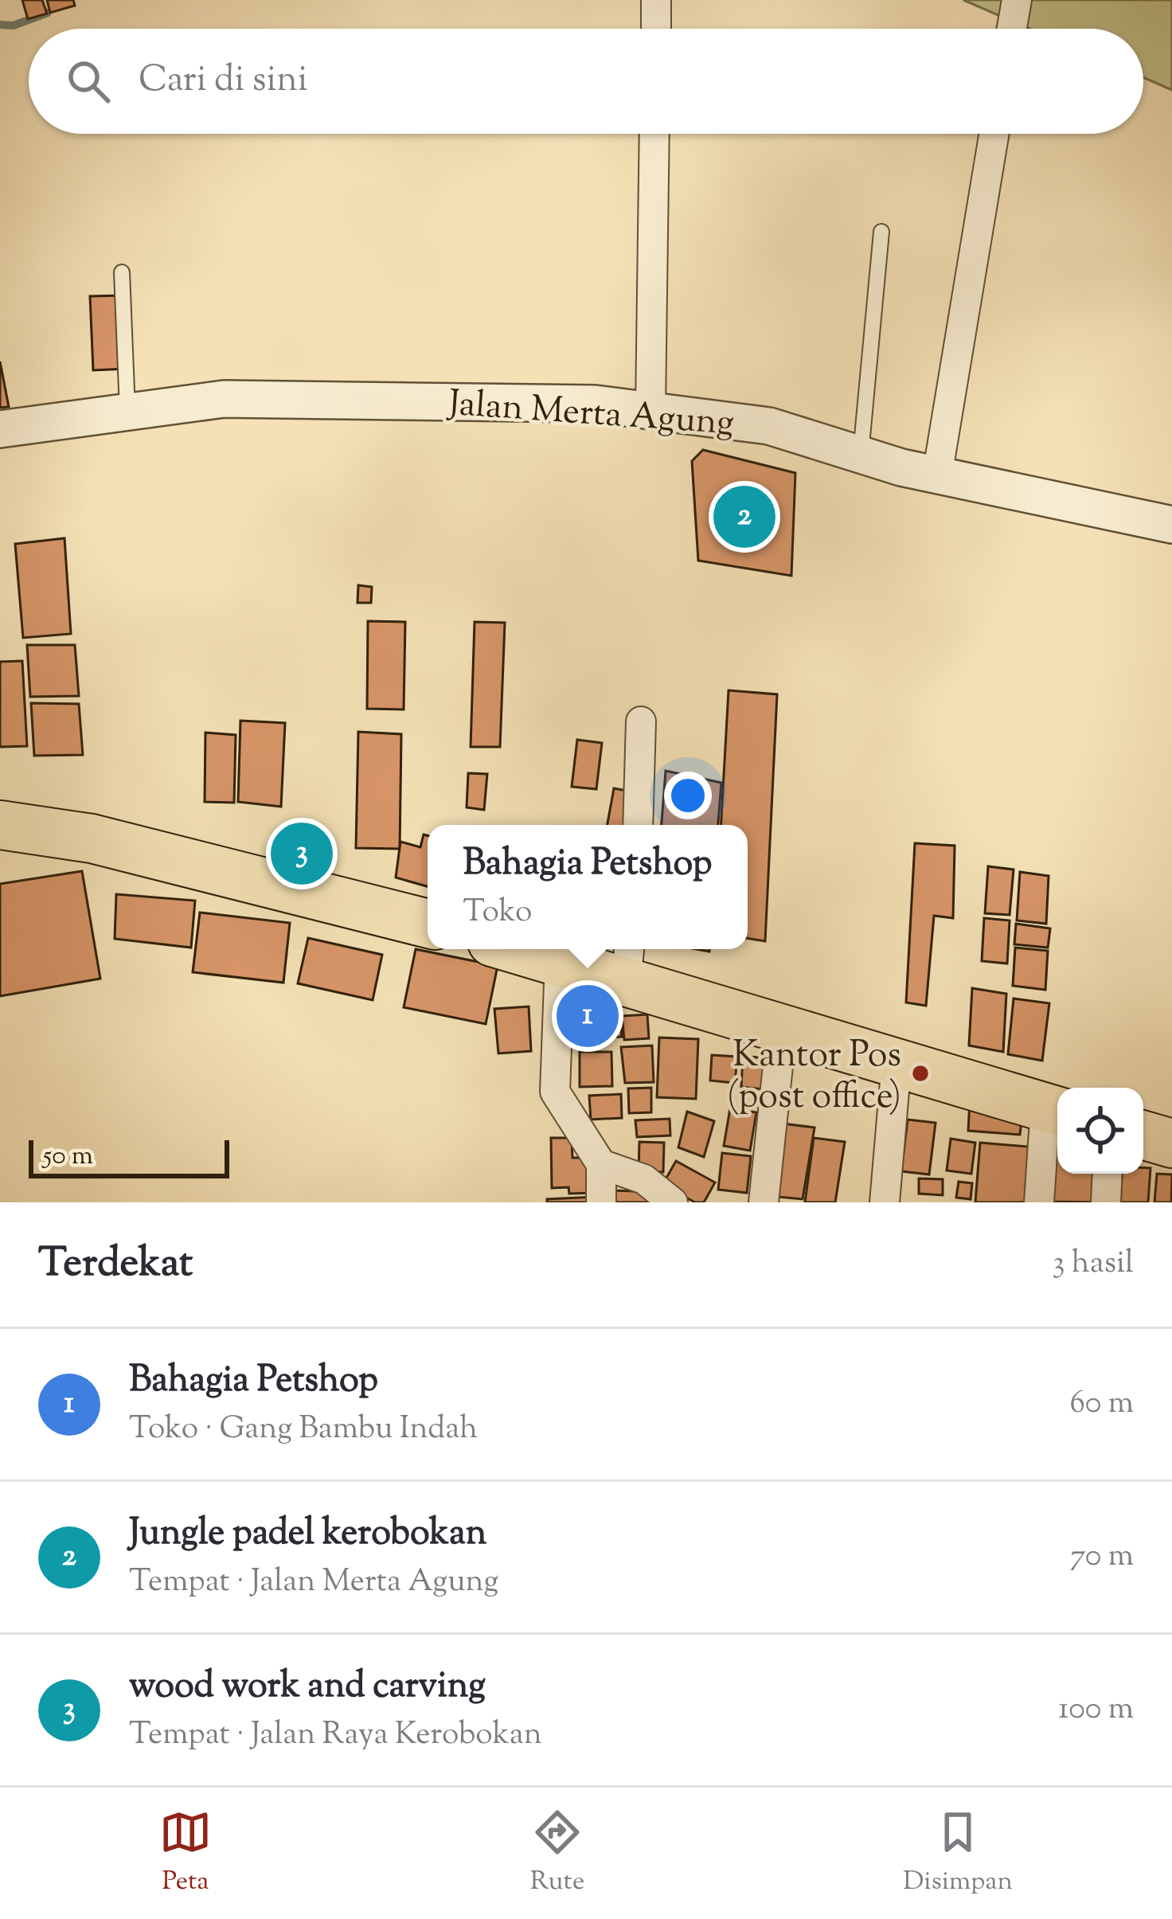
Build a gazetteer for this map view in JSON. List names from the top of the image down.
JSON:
{
  "streets": {
    "street": ["Jalan Merta Agung"]
  },
  "places": ["Kantor Pos (post office)"],
  "scale_bar": "50 m",
  "page": {
    "search": "Cari di sini",
    "pins": ["2", "3", "1"],
    "popup": ["Bahagia Petshop", "Toko"],
    "scale": "50 m",
    "heading": ["Terdekat", "3 hasil"],
    "list": [
      {
        "mark": "1",
        "name": "Bahagia Petshop",
        "note": "Toko · Gang Bambu Indah",
        "value": "60 m"
      },
      {
        "mark": "2",
        "name": "Jungle padel kerobokan",
        "note": "Tempat · Jalan Merta Agung",
        "value": "70 m"
      },
      {
        "mark": "3",
        "name": "wood work and carving",
        "note": "Tempat · Jalan Raya Kerobokan",
        "value": "100 m"
      }
    ],
    "nav": ["Peta", "Rute", "Disimpan"]
  }
}
